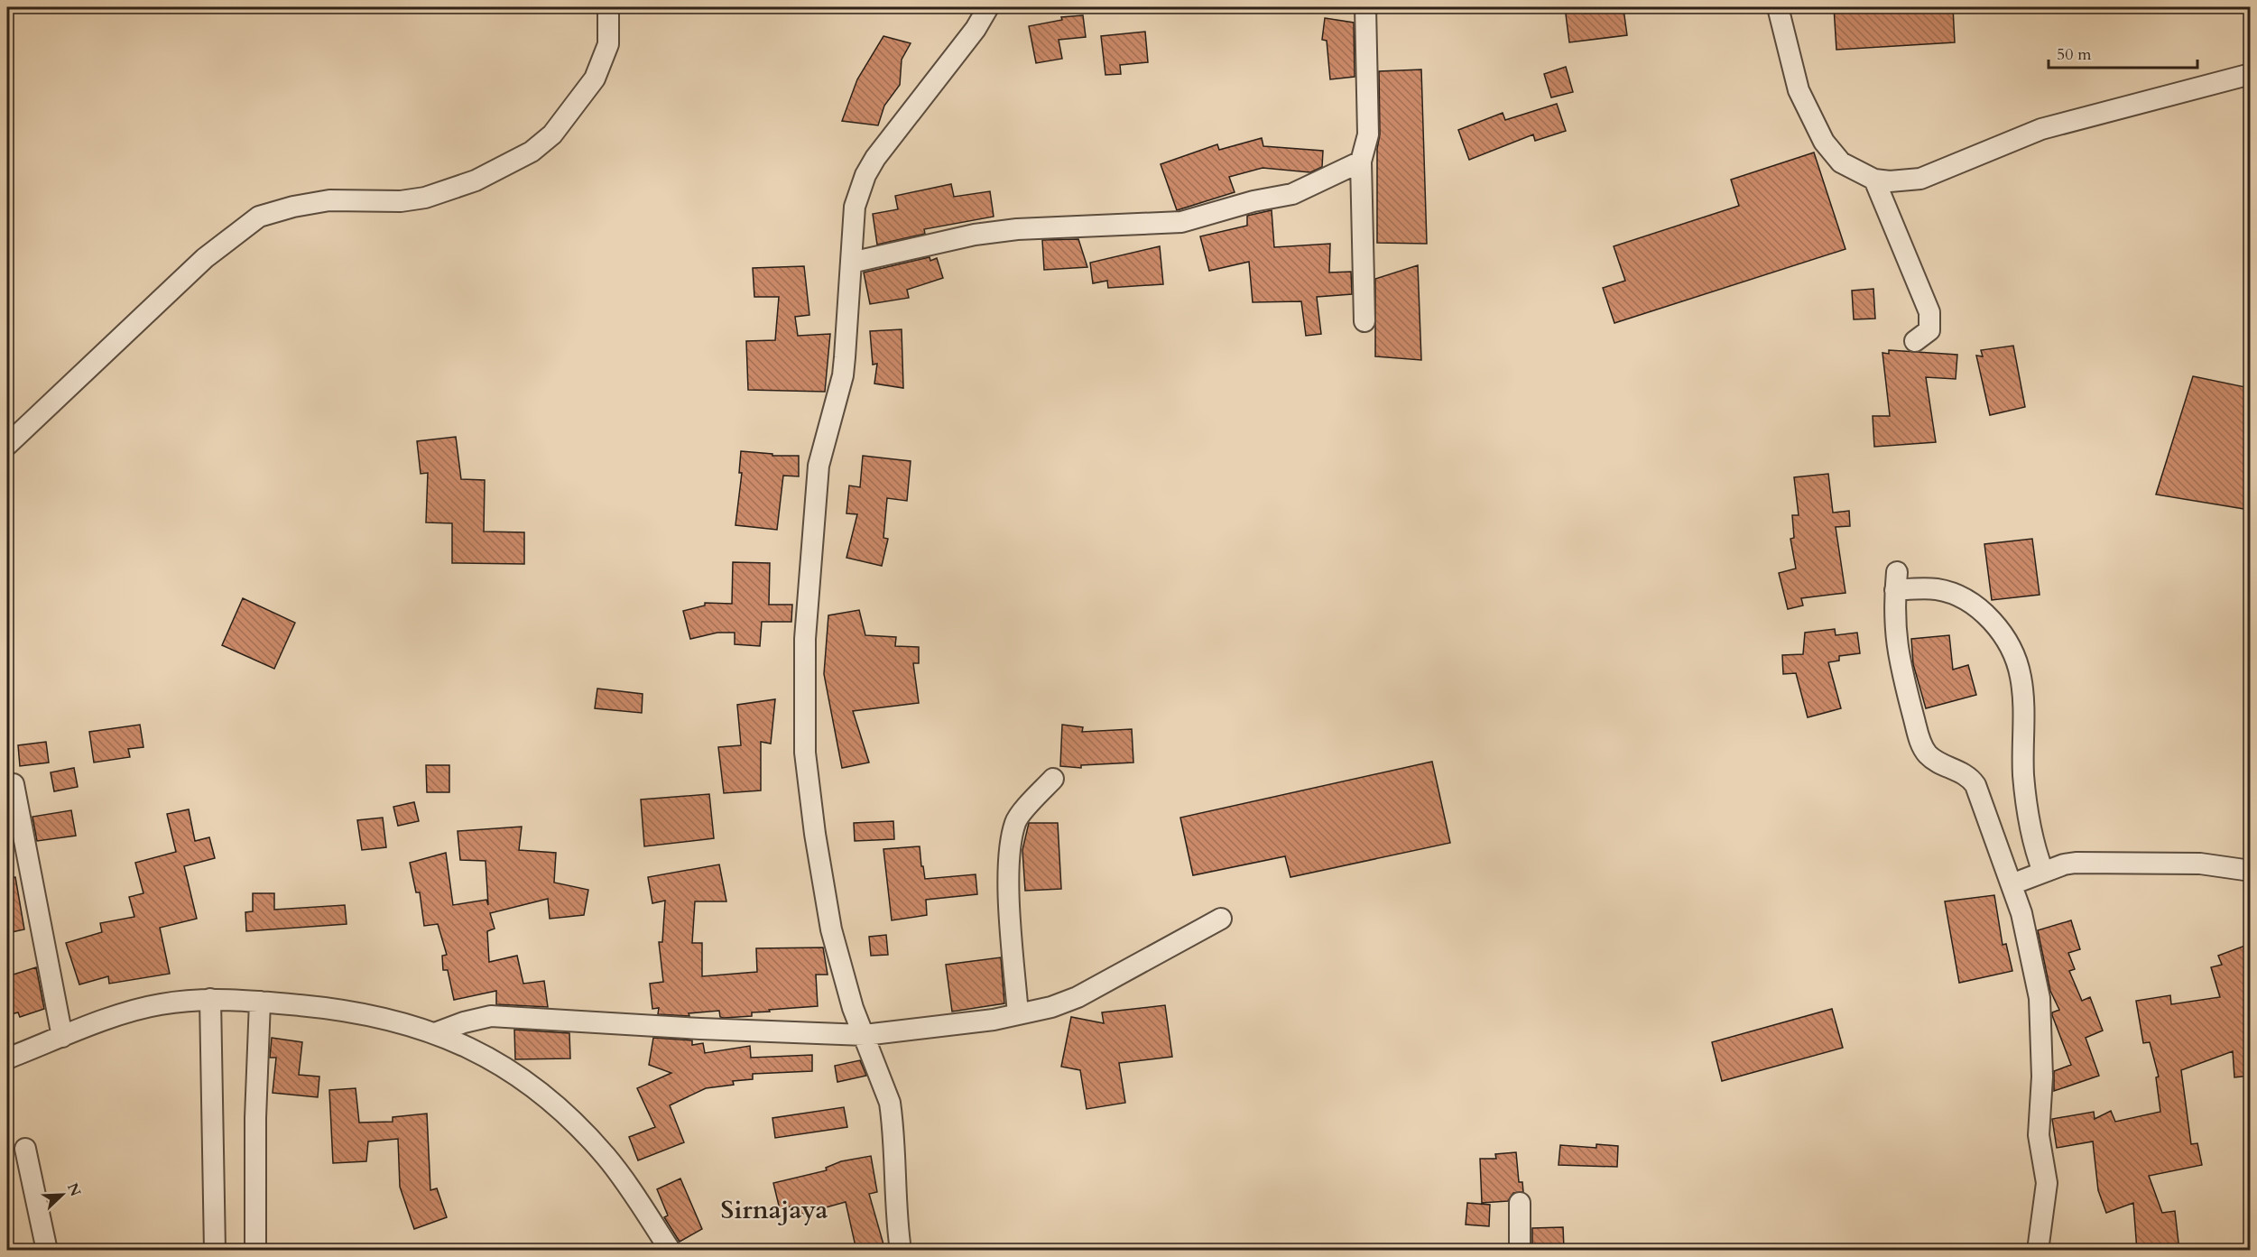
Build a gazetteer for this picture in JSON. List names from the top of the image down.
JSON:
{
  "districts": ["Sirnajaya"],
  "scale_bar": "50 m",
  "north": "top right"
}
